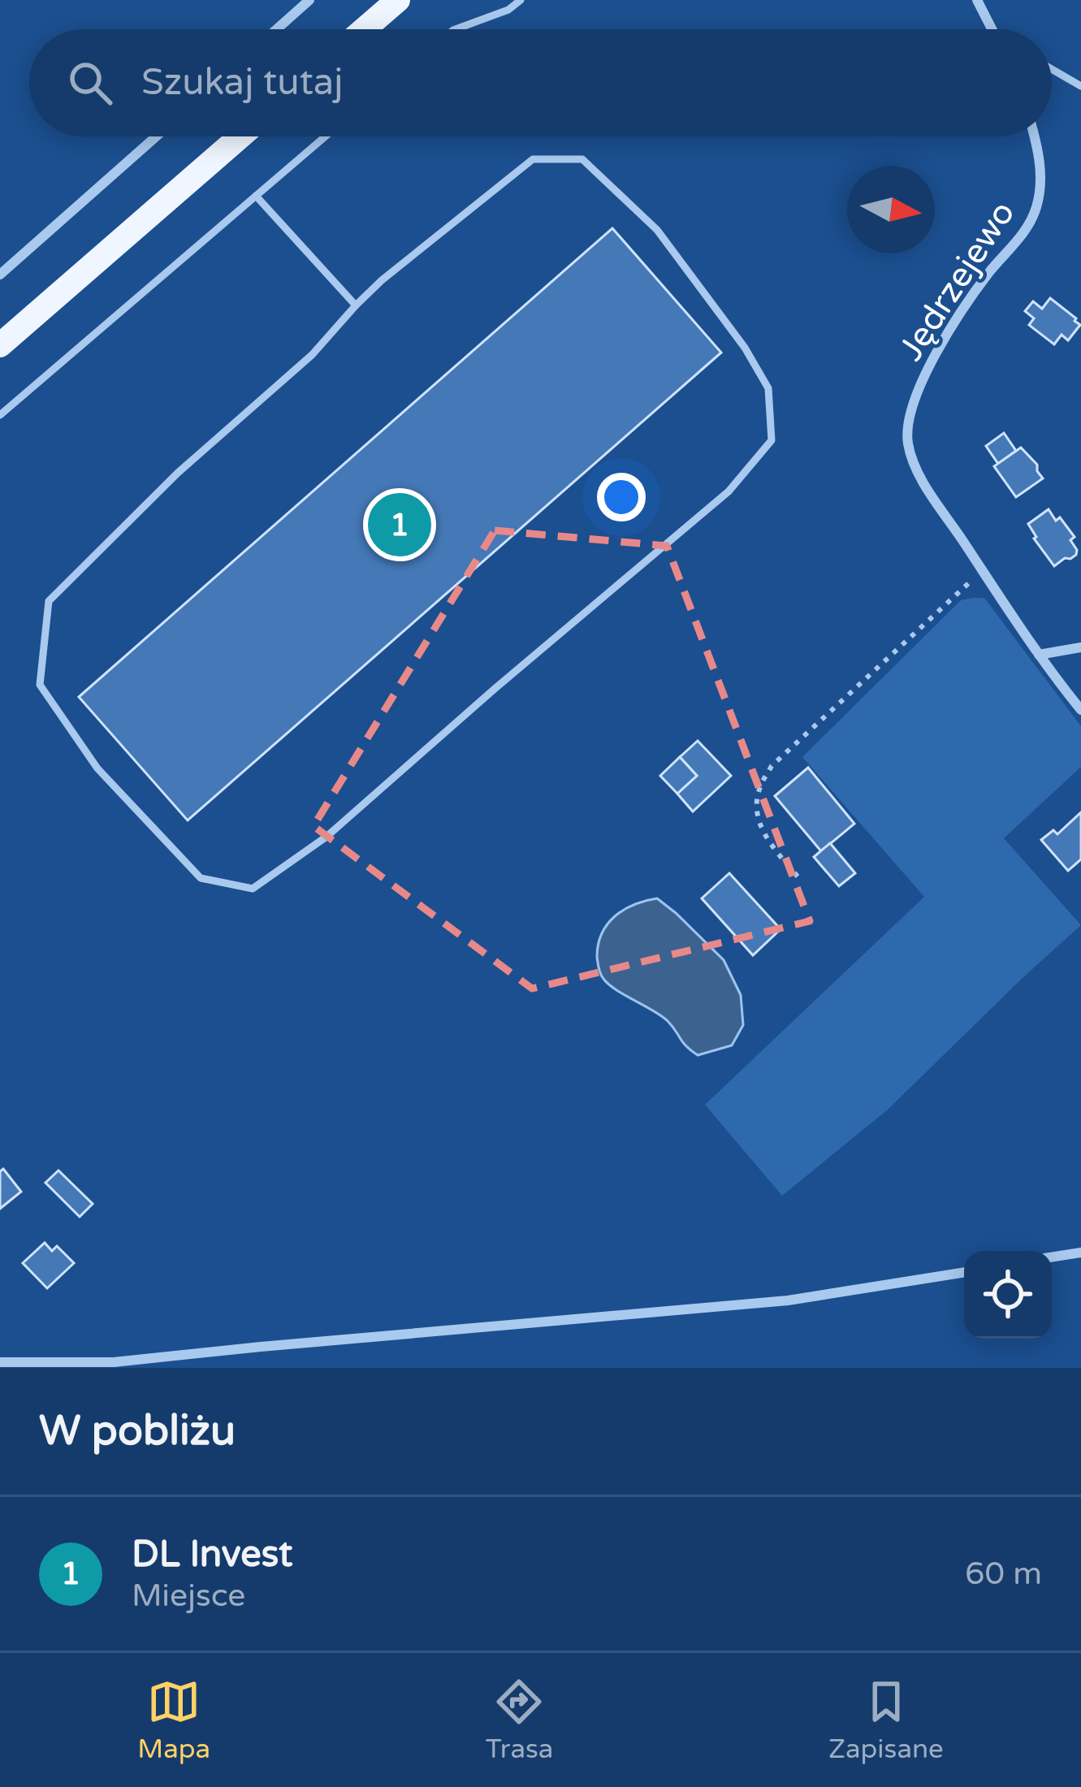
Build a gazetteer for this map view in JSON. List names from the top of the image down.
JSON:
{
  "streets": {
    "street": ["Jędrzejewo"]
  },
  "north": "right",
  "page": {
    "search": "Szukaj tutaj",
    "pins": "1",
    "heading": "W pobliżu",
    "list": [
      {
        "mark": "1",
        "name": "DL Invest",
        "note": "Miejsce",
        "value": "60 m"
      }
    ],
    "nav": ["Mapa", "Trasa", "Zapisane"]
  }
}
